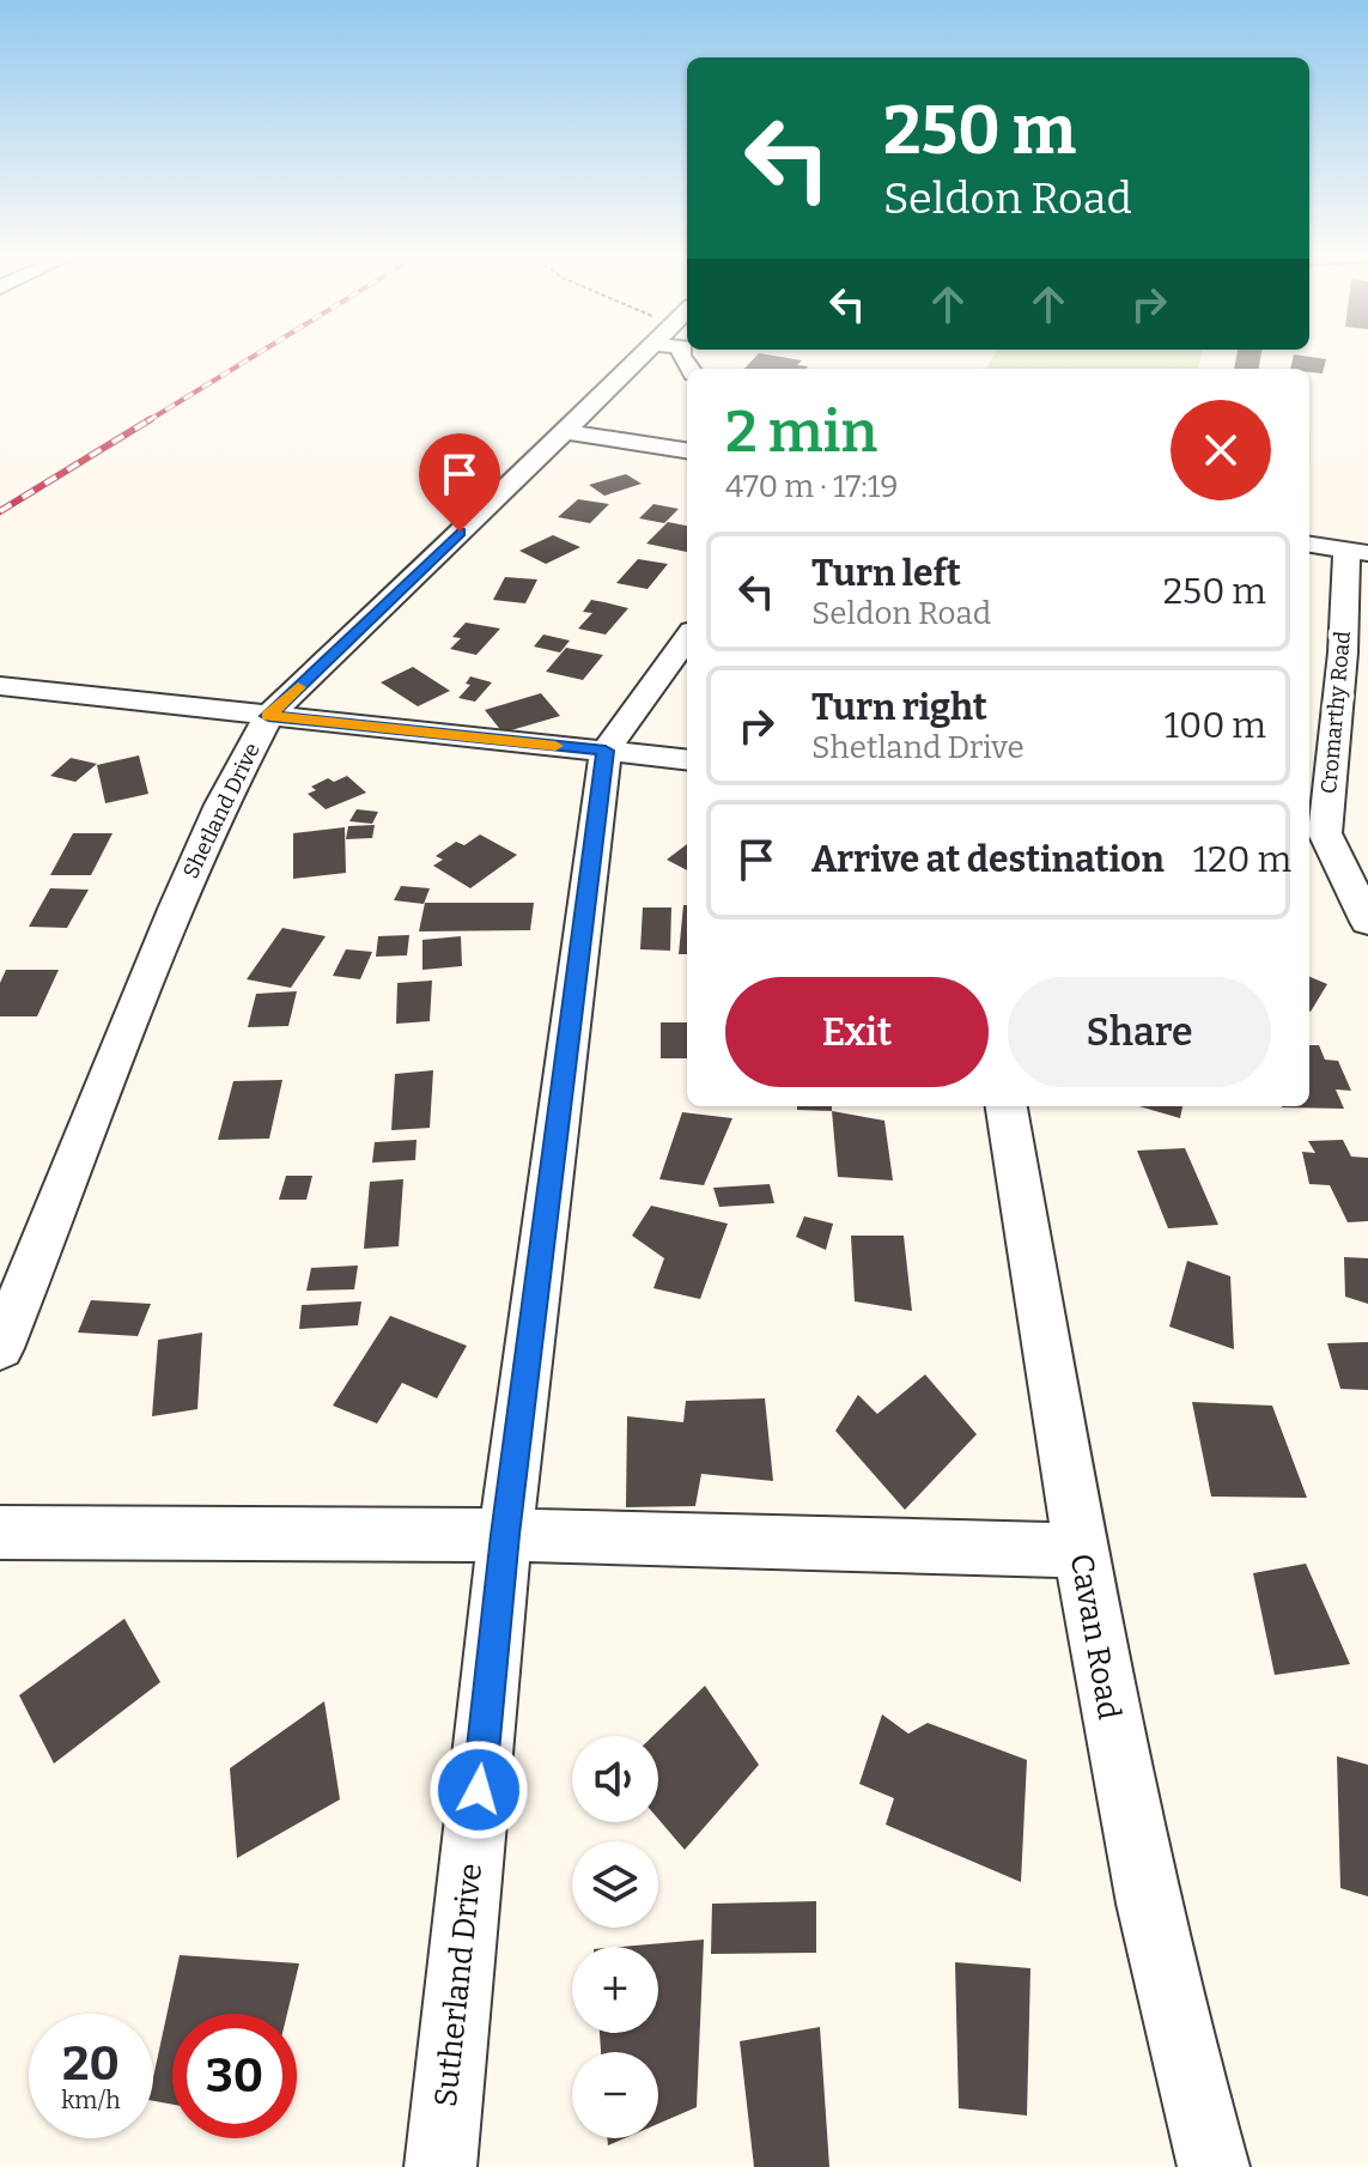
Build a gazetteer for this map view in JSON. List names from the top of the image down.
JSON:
{
  "streets": {
    "street": [
      "Cromarthy Road",
      "Shetland Drive",
      "Cavan Road",
      "Sutherland Drive"
    ]
  },
  "page": {
    "turn": ["250 m", "Seldon Road"],
    "heading": ["2 min", "470 m · 17:19"],
    "list": [
      {
        "name": "Turn left",
        "note": "Seldon Road",
        "value": "250 m"
      },
      {
        "name": "Turn right",
        "note": "Shetland Drive",
        "value": "100 m"
      },
      {
        "name": "Arrive at destination",
        "value": "120 m"
      }
    ],
    "buttons": ["Exit", "Share"],
    "map_buttons": ["+", "−"],
    "speed": "20 km/h",
    "limit": "30"
  }
}
